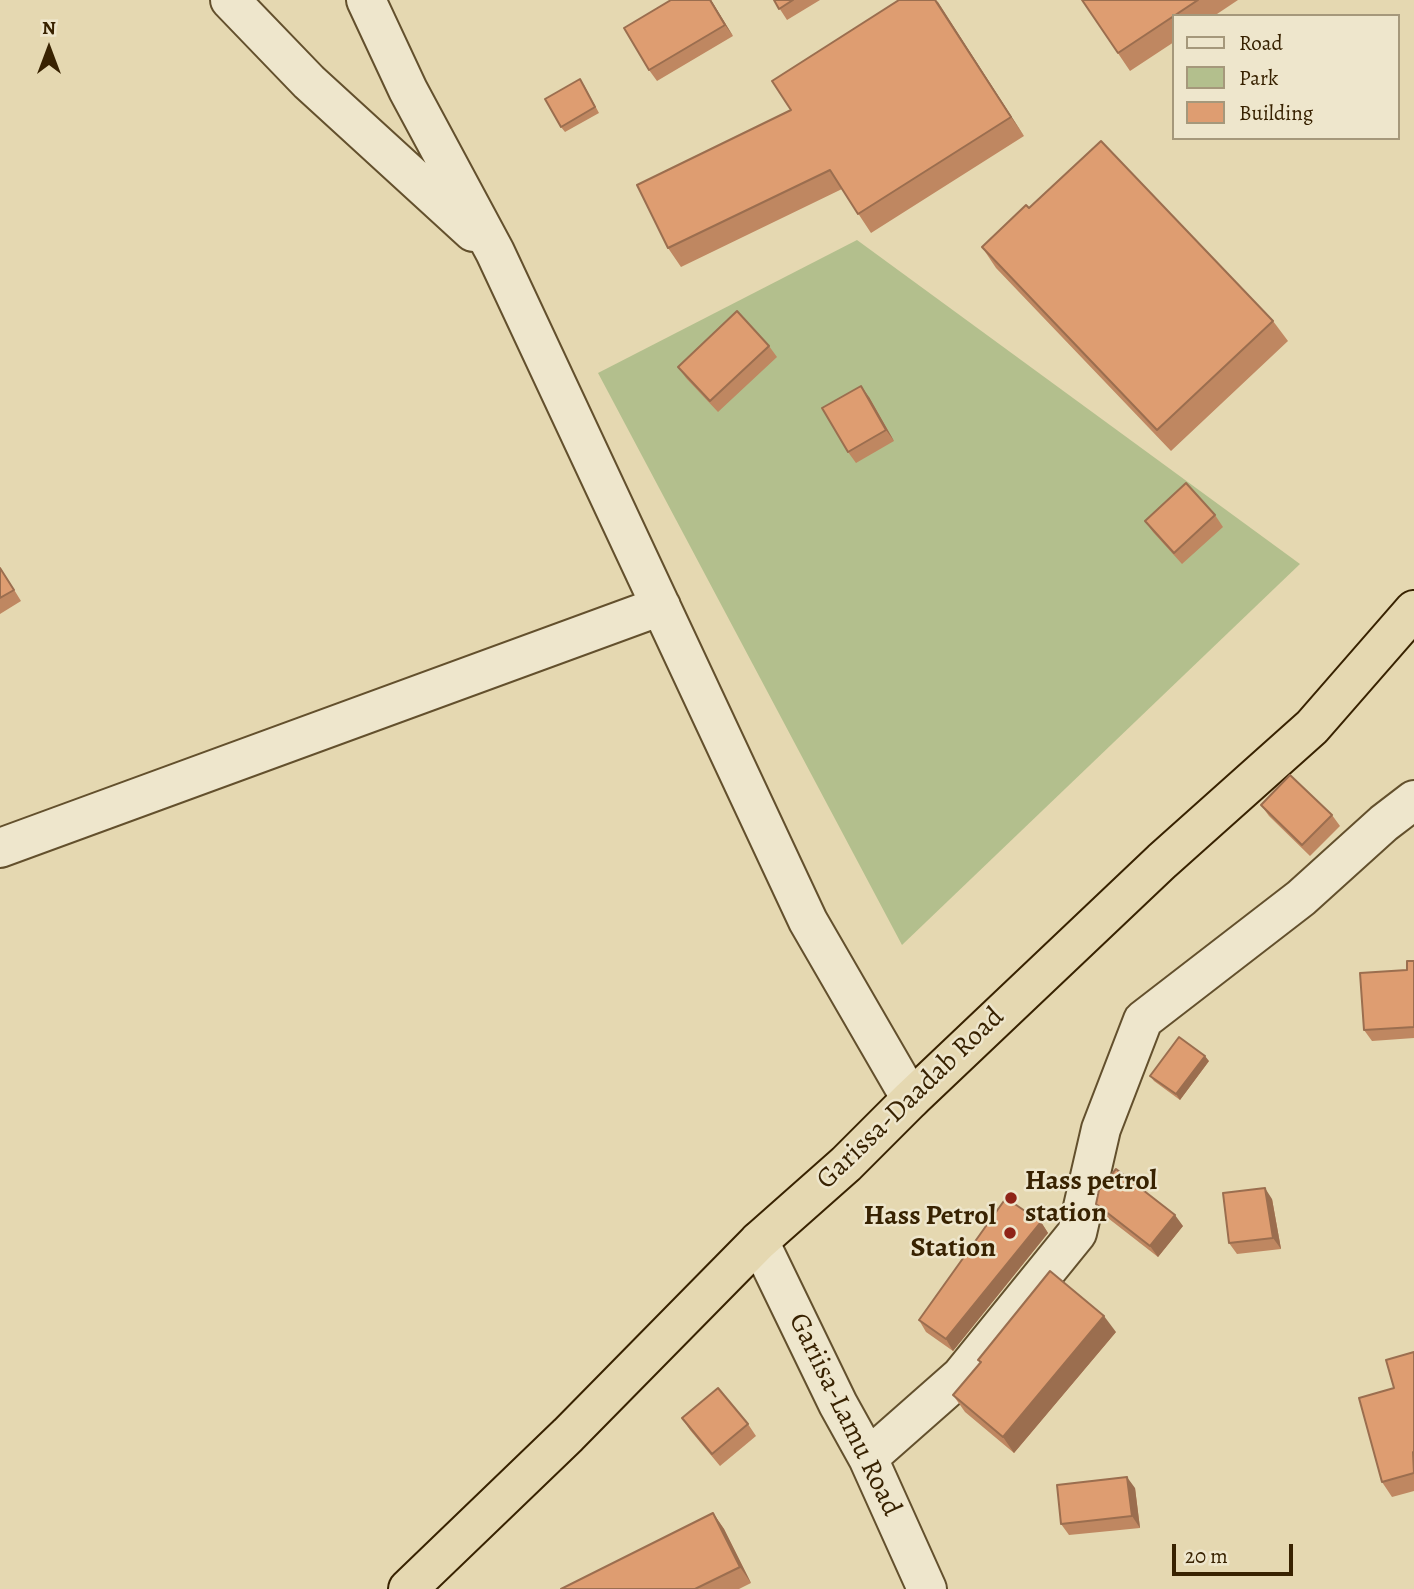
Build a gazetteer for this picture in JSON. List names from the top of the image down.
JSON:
{
  "streets": {
    "highway": ["Garissa-Daadab Road"],
    "street": ["Gariisa-Lamu Road"]
  },
  "crossings": [
    ["Garissa-Daadab Road", "Gariisa-Lamu Road"]
  ],
  "places": ["Hass petrol station", "Hass Petrol Station"],
  "legend": ["Road", "Park", "Building"],
  "scale_bar": "20 m",
  "north": "top"
}
